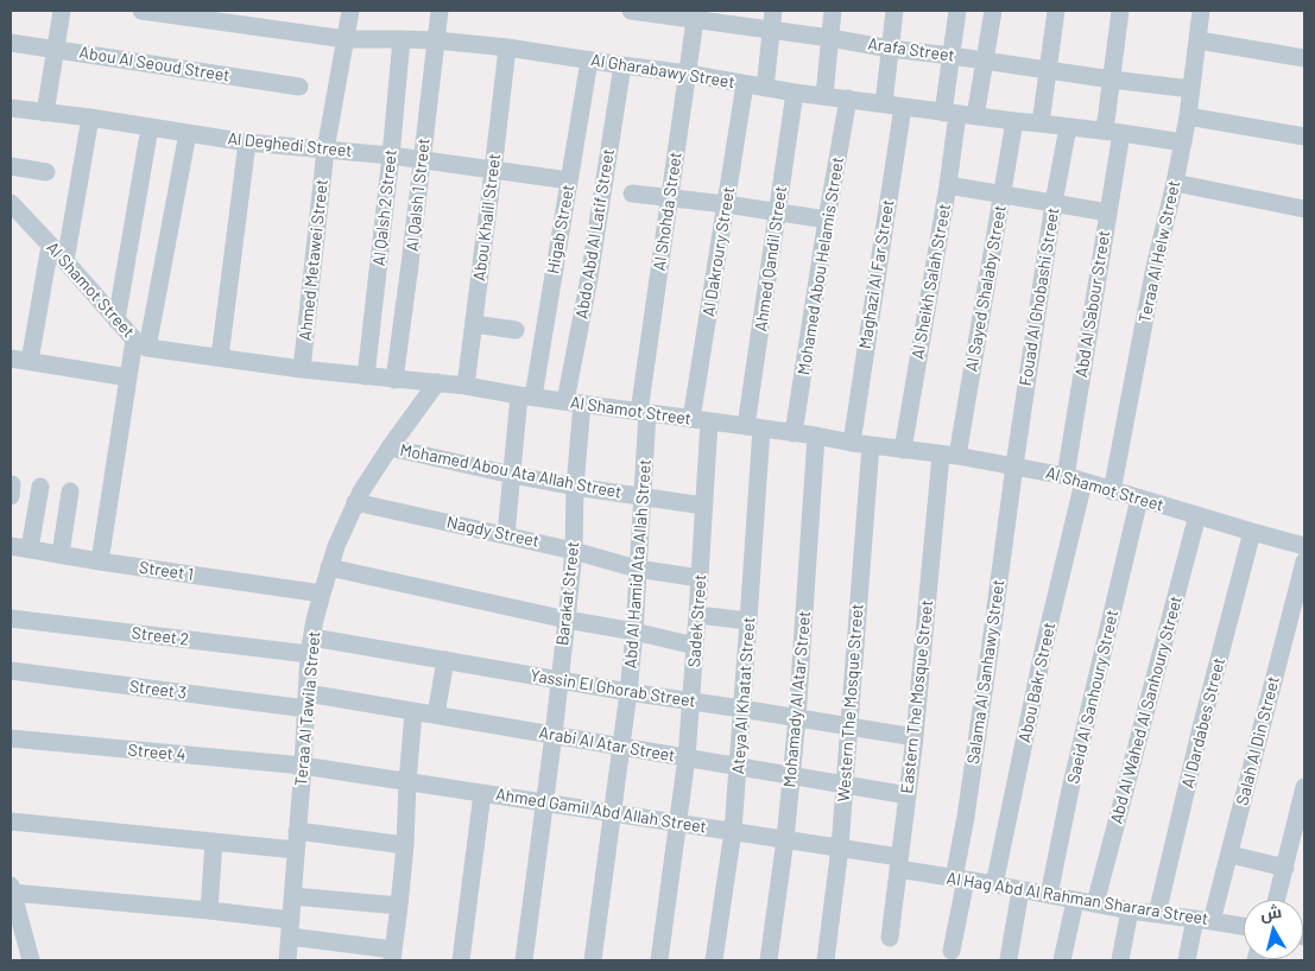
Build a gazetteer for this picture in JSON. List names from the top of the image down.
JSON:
{
  "streets": {
    "street": [
      "Arafa Street",
      "Abou Al Seoud Street",
      "Al Gharabawy Street",
      "Al Deghedi Street",
      "Al Qalsh 1 Street",
      "Al Qalsh 2 Street",
      "Al Shohda Street",
      "Abou Khalil Street",
      "Higab Street",
      "Abdo Abd Al Latif Street",
      "Al Dakroury Street",
      "Teraa Al Helw Street",
      "Ahmed Qandil Street",
      "Ahmed Metawei Street",
      "Mohamed Abou Helamis Street",
      "Maghazi Al Far Street",
      "Al Sheikh Salah Street",
      "Al Sayed Shalaby Street",
      "Al Shamot Street",
      "Fouad Al Ghobashi Street",
      "Abd Al Sabour Street",
      "Mohamed Abou Ata Allah Street",
      "Nagdy Street",
      "Abd Al Hamid Ata Allah Street",
      "Street 1",
      "Barakat Street",
      "Sadek Street",
      "Street 2",
      "Salama Al Sanhawy Street",
      "Abou Bakr Street",
      "Yassin El Ghorab Street",
      "Street 3",
      "Ateya Al Khatat Street",
      "Eastern The Mosque Street",
      "Saeid Al Sanhoury Street",
      "Mohamady Al Atar Street",
      "Western The Mosque Street",
      "Teraa Al Tawila Street",
      "Abd Al Wahed Al Sanhoury Street",
      "Al Dardabes Street",
      "Salah Al Din Street",
      "Arabi Al Atar Street",
      "Street 4",
      "Ahmed Gamil Abd Allah Street",
      "Al Hag Abd Al Rahman Sharara Street"
    ]
  },
  "crossings": [
    ["Arafa Street", "Al Shohda Street"],
    ["Arafa Street", "Teraa Al Helw Street"],
    ["Arafa Street", "Abd Al Sabour Street"],
    ["Al Gharabawy Street", "Al Qalsh 1 Street"],
    ["Al Gharabawy Street", "Al Qalsh 2 Street"],
    ["Al Gharabawy Street", "Al Shohda Street"],
    ["Al Gharabawy Street", "Abou Khalil Street"],
    ["Al Gharabawy Street", "Higab Street"],
    ["Al Gharabawy Street", "Abdo Abd Al Latif Street"],
    ["Al Gharabawy Street", "Al Dakroury Street"],
    ["Al Gharabawy Street", "Teraa Al Helw Street"],
    ["Al Gharabawy Street", "Ahmed Qandil Street"],
    ["Al Gharabawy Street", "Ahmed Metawei Street"],
    ["Al Gharabawy Street", "Mohamed Abou Helamis Street"],
    ["Al Gharabawy Street", "Maghazi Al Far Street"],
    ["Al Gharabawy Street", "Al Sheikh Salah Street"],
    ["Al Gharabawy Street", "Al Sayed Shalaby Street"],
    ["Al Gharabawy Street", "Fouad Al Ghobashi Street"],
    ["Al Gharabawy Street", "Abd Al Sabour Street"],
    ["Al Deghedi Street", "Al Qalsh 1 Street"],
    ["Al Deghedi Street", "Al Qalsh 2 Street"],
    ["Al Deghedi Street", "Abou Khalil Street"],
    ["Al Deghedi Street", "Higab Street"],
    ["Al Deghedi Street", "Ahmed Metawei Street"],
    ["Al Qalsh 1 Street", "Al Shamot Street"],
    ["Al Qalsh 2 Street", "Al Shamot Street"],
    ["Al Shohda Street", "Al Shamot Street"],
    ["Al Shohda Street", "Abd Al Hamid Ata Allah Street"],
    ["Abou Khalil Street", "Al Shamot Street"],
    ["Higab Street", "Al Shamot Street"],
    ["Higab Street", "Mohamed Abou Ata Allah Street"],
    ["Higab Street", "Nagdy Street"],
    ["Abdo Abd Al Latif Street", "Al Shamot Street"],
    ["Abdo Abd Al Latif Street", "Barakat Street"],
    ["Al Dakroury Street", "Al Shamot Street"],
    ["Al Dakroury Street", "Sadek Street"],
    ["Teraa Al Helw Street", "Al Shamot Street"],
    ["Ahmed Qandil Street", "Al Shamot Street"],
    ["Ahmed Qandil Street", "Ateya Al Khatat Street"],
    ["Ahmed Metawei Street", "Al Shamot Street"],
    ["Mohamed Abou Helamis Street", "Al Shamot Street"],
    ["Maghazi Al Far Street", "Al Shamot Street"],
    ["Al Sheikh Salah Street", "Al Shamot Street"],
    ["Al Sayed Shalaby Street", "Al Shamot Street"],
    ["Al Sayed Shalaby Street", "Eastern The Mosque Street"],
    ["Al Shamot Street", "Fouad Al Ghobashi Street"],
    ["Al Shamot Street", "Abd Al Sabour Street"],
    ["Al Shamot Street", "Abd Al Hamid Ata Allah Street"],
    ["Al Shamot Street", "Barakat Street"],
    ["Al Shamot Street", "Sadek Street"],
    ["Al Shamot Street", "Salama Al Sanhawy Street"],
    ["Al Shamot Street", "Abou Bakr Street"],
    ["Al Shamot Street", "Ateya Al Khatat Street"],
    ["Al Shamot Street", "Eastern The Mosque Street"],
    ["Al Shamot Street", "Saeid Al Sanhoury Street"],
    ["Al Shamot Street", "Mohamady Al Atar Street"],
    ["Al Shamot Street", "Western The Mosque Street"],
    ["Al Shamot Street", "Teraa Al Tawila Street"],
    ["Al Shamot Street", "Abd Al Wahed Al Sanhoury Street"],
    ["Al Shamot Street", "Al Dardabes Street"],
    ["Fouad Al Ghobashi Street", "Salama Al Sanhawy Street"],
    ["Abd Al Sabour Street", "Abou Bakr Street"],
    ["Mohamed Abou Ata Allah Street", "Abd Al Hamid Ata Allah Street"],
    ["Mohamed Abou Ata Allah Street", "Barakat Street"],
    ["Mohamed Abou Ata Allah Street", "Sadek Street"],
    ["Mohamed Abou Ata Allah Street", "Teraa Al Tawila Street"],
    ["Nagdy Street", "Abd Al Hamid Ata Allah Street"],
    ["Nagdy Street", "Barakat Street"],
    ["Nagdy Street", "Sadek Street"],
    ["Nagdy Street", "Teraa Al Tawila Street"],
    ["Abd Al Hamid Ata Allah Street", "Yassin El Ghorab Street"],
    ["Abd Al Hamid Ata Allah Street", "Arabi Al Atar Street"],
    ["Abd Al Hamid Ata Allah Street", "Ahmed Gamil Abd Allah Street"],
    ["Street 1", "Teraa Al Tawila Street"],
    ["Barakat Street", "Yassin El Ghorab Street"],
    ["Barakat Street", "Arabi Al Atar Street"],
    ["Barakat Street", "Ahmed Gamil Abd Allah Street"],
    ["Sadek Street", "Yassin El Ghorab Street"],
    ["Sadek Street", "Arabi Al Atar Street"],
    ["Sadek Street", "Ahmed Gamil Abd Allah Street"],
    ["Street 2", "Yassin El Ghorab Street"],
    ["Street 2", "Teraa Al Tawila Street"],
    ["Salama Al Sanhawy Street", "Al Hag Abd Al Rahman Sharara Street"],
    ["Abou Bakr Street", "Al Hag Abd Al Rahman Sharara Street"],
    ["Yassin El Ghorab Street", "Ateya Al Khatat Street"],
    ["Yassin El Ghorab Street", "Eastern The Mosque Street"],
    ["Yassin El Ghorab Street", "Mohamady Al Atar Street"],
    ["Yassin El Ghorab Street", "Western The Mosque Street"],
    ["Yassin El Ghorab Street", "Teraa Al Tawila Street"],
    ["Street 3", "Teraa Al Tawila Street"],
    ["Street 3", "Arabi Al Atar Street"],
    ["Ateya Al Khatat Street", "Arabi Al Atar Street"],
    ["Ateya Al Khatat Street", "Ahmed Gamil Abd Allah Street"],
    ["Eastern The Mosque Street", "Arabi Al Atar Street"],
    ["Eastern The Mosque Street", "Ahmed Gamil Abd Allah Street"],
    ["Eastern The Mosque Street", "Al Hag Abd Al Rahman Sharara Street"],
    ["Saeid Al Sanhoury Street", "Al Hag Abd Al Rahman Sharara Street"],
    ["Mohamady Al Atar Street", "Arabi Al Atar Street"],
    ["Mohamady Al Atar Street", "Ahmed Gamil Abd Allah Street"],
    ["Western The Mosque Street", "Arabi Al Atar Street"],
    ["Western The Mosque Street", "Ahmed Gamil Abd Allah Street"],
    ["Teraa Al Tawila Street", "Arabi Al Atar Street"],
    ["Teraa Al Tawila Street", "Street 4"],
    ["Teraa Al Tawila Street", "Ahmed Gamil Abd Allah Street"],
    ["Abd Al Wahed Al Sanhoury Street", "Al Hag Abd Al Rahman Sharara Street"],
    ["Al Dardabes Street", "Al Hag Abd Al Rahman Sharara Street"],
    ["Salah Al Din Street", "Al Hag Abd Al Rahman Sharara Street"],
    ["Street 4", "Ahmed Gamil Abd Allah Street"],
    ["Ahmed Gamil Abd Allah Street", "Al Hag Abd Al Rahman Sharara Street"]
  ],
  "north": "top"
}
